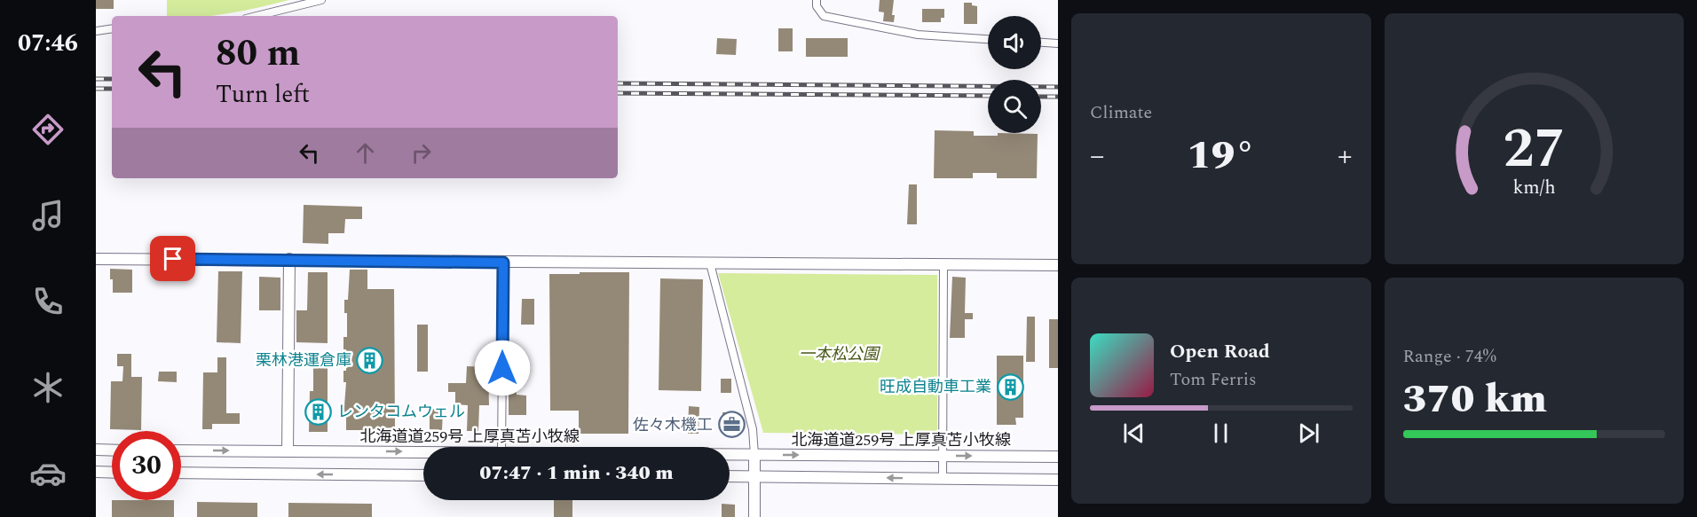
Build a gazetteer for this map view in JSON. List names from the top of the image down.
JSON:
{
  "streets": {
    "main road": ["北海道道259号 上厚真苫小牧線"]
  },
  "parks": ["一本松公園"],
  "places": {
    "building": ["栗林港運倉庫", "旺成自動車工業", "レンタコムウェル"],
    "office": ["佐々木機工"]
  },
  "page": {
    "tabs": "07:46",
    "tile": [
      "Climate",
      ["Range · 74%", "370 km"]
    ],
    "turn": ["80 m", "Turn left"],
    "heat": ["−", "19°", "+"],
    "song": ["Open Road", "Tom Ferris"],
    "limit": "30",
    "trip": "07:47 · 1 min · 340 m",
    "gauge": ["27", "km/h"]
  }
}
